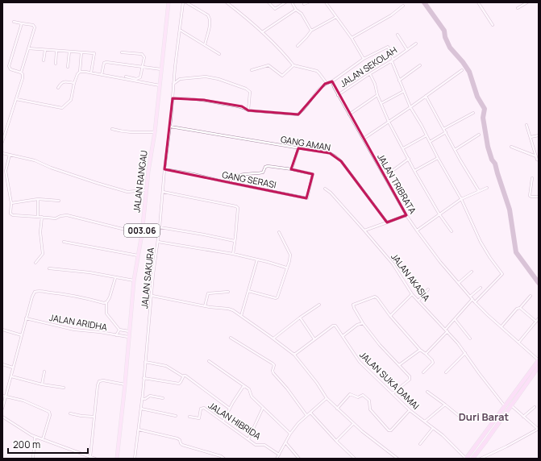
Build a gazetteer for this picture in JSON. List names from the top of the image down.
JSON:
{
  "streets": {
    "main road": ["JALAN RANGAU", "003.06"],
    "street": [
      "JALAN SEKOLAH",
      "GANG AMAN",
      "GANG SERASI",
      "JALAN TRIBRATA",
      "JALAN AKASIA",
      "JALAN SAKURA",
      "JALAN ARIDHA",
      "JALAN SUKA DAMAI",
      "JALAN HIBRIDA"
    ]
  },
  "crossings": [
    ["JALAN SEKOLAH", "JALAN TRIBRATA"],
    ["GANG AMAN", "JALAN SAKURA"],
    ["GANG SERASI", "JALAN SAKURA"],
    ["JALAN RANGAU", "JALAN ARIDHA"]
  ],
  "districts": ["Duri Barat"],
  "scale_bar": "200 m"
}
